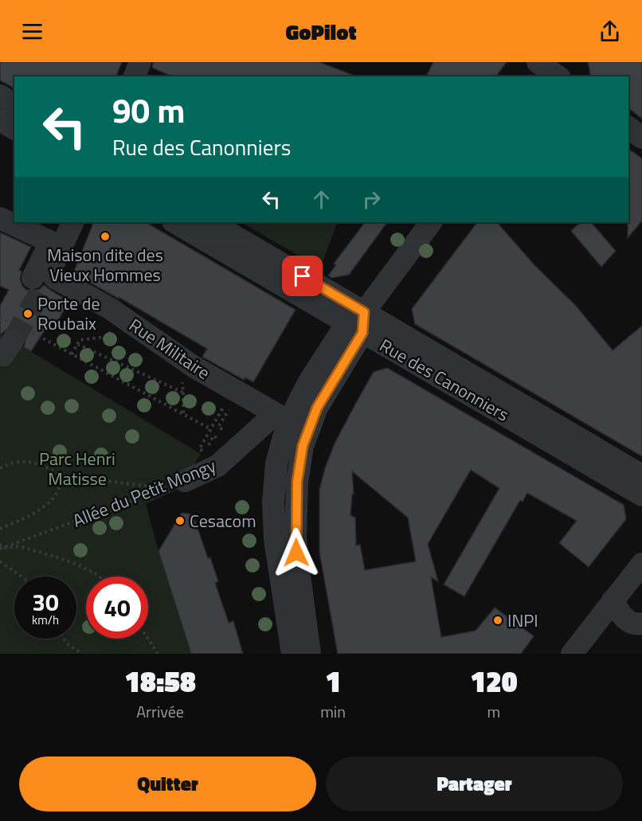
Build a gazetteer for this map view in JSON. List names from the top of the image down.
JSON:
{
  "streets": {
    "street": ["Rue Militaire", "Rue des Canonniers", "Allée du Petit Mongy"]
  },
  "crossings": [
    ["Rue Militaire", "Allée du Petit Mongy"]
  ],
  "parks": ["Parc Henri Matisse"],
  "places": [
    "Maison dite des Vieux Hommes",
    "Porte de Roubaix",
    "Cesacom",
    "INPI"
  ],
  "page": {
    "header": "GoPilot",
    "turn": ["90 m", "Rue des Canonniers"],
    "speed": "30 km/h",
    "limit": "40",
    "eta": [
      "18:58",
      "Arrivée",
      "1",
      "min",
      "120",
      "m"
    ],
    "buttons": ["Quitter", "Partager"]
  }
}
